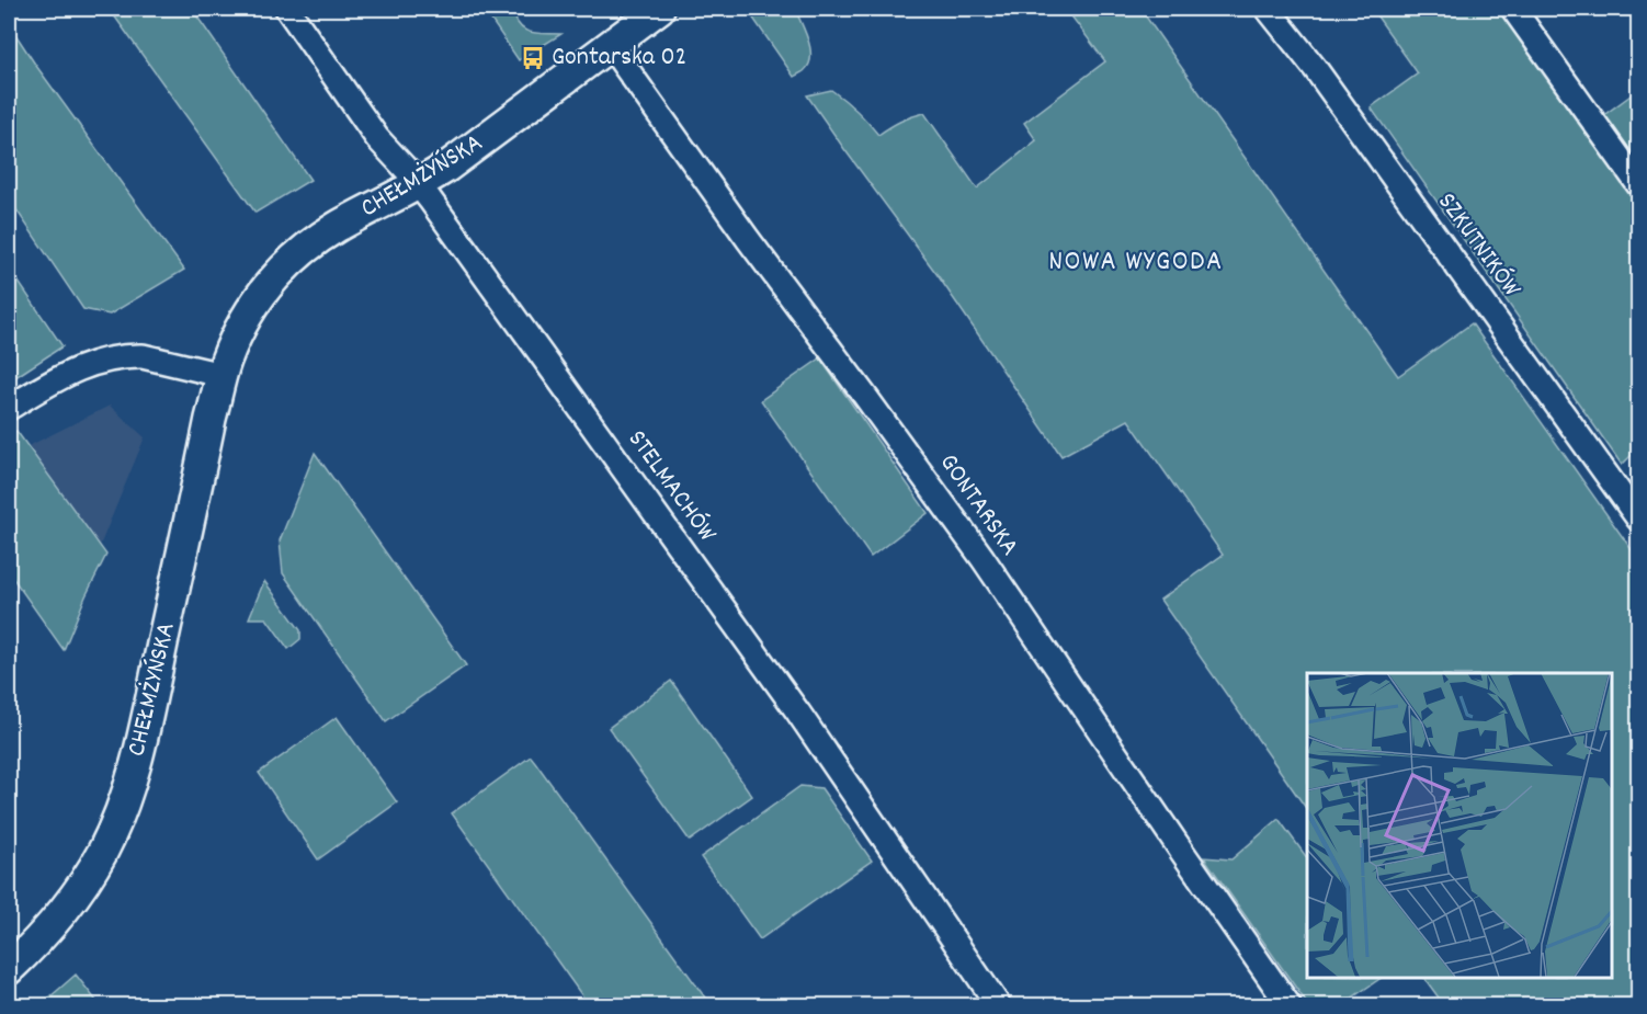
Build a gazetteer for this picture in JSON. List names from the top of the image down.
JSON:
{
  "streets": {
    "street": [
      "CHEŁMŻYŃSKA",
      "SZKUTNIKÓW",
      "STELMACHÓW",
      "GONTARSKA"
    ]
  },
  "crossings": [
    ["CHEŁMŻYŃSKA", "STELMACHÓW"],
    ["CHEŁMŻYŃSKA", "GONTARSKA"]
  ],
  "districts": ["NOWA WYGODA"],
  "places": {
    "bus stop": ["Gontarska 02"]
  }
}
